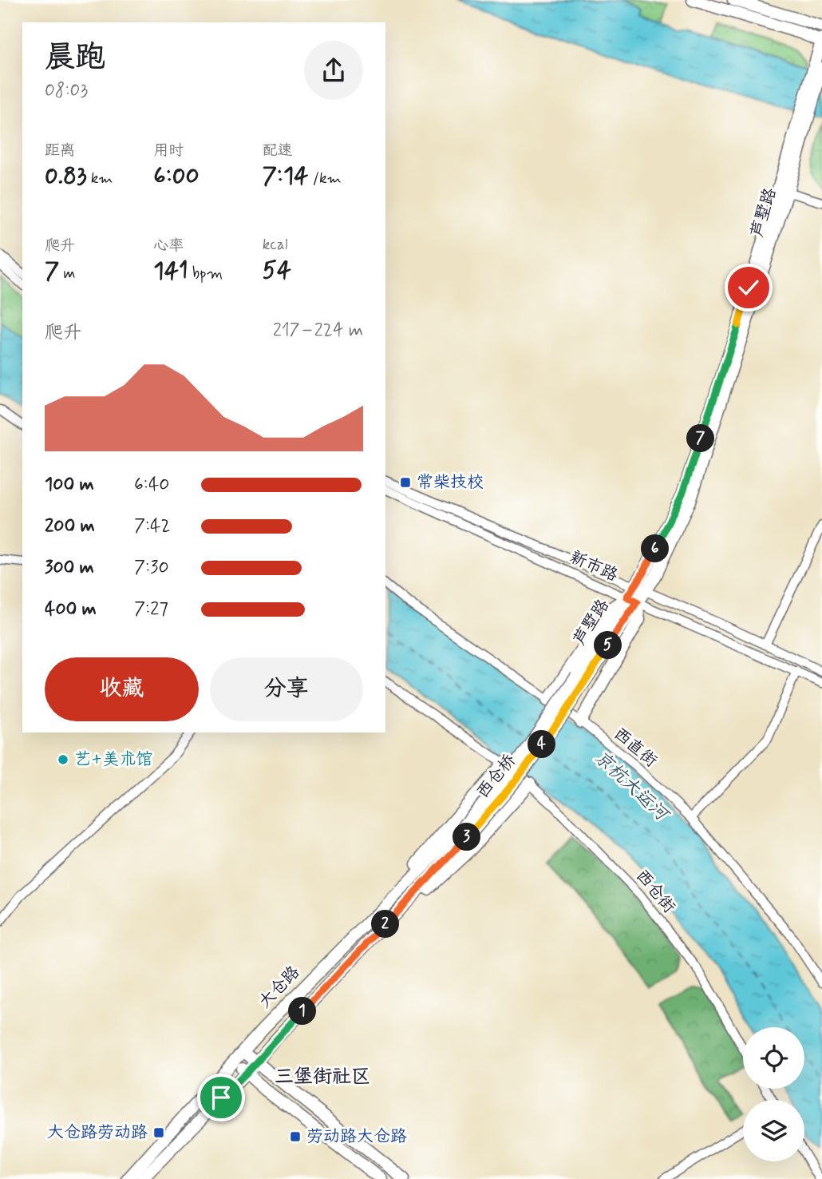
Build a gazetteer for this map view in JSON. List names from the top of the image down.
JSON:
{
  "streets": {
    "main road": ["芦墅路", "西仓桥", "大仓路"],
    "street": ["新市路", "西直街", "西仓街"]
  },
  "crossings": [
    ["芦墅路", "新市路"],
    ["芦墅路", "西仓桥"],
    ["西仓桥", "大仓路"]
  ],
  "districts": ["三堡街社区"],
  "water": ["京杭大运河"],
  "places": {
    "transit": ["常柴技校", "大仓路劳动路", "劳动路大仓路"],
    "other": ["艺+美术馆"]
  },
  "page": {
    "heading": ["晨跑", "08:03"],
    "stats": [
      ["距离", "0.83 km"],
      ["用时", "6:00"],
      ["配速", "7:14 /km"],
      ["爬升", "7 m"],
      ["心率", "141 bpm"],
      ["kcal", "54"]
    ],
    "chart": ["爬升", "217–224 m"],
    "pins": [
      "7",
      "6",
      "5",
      "4",
      "3",
      "2",
      "1"
    ],
    "list": [
      {
        "name": "100 m",
        "note": "6:40"
      },
      {
        "name": "200 m",
        "note": "7:42"
      },
      {
        "name": "300 m",
        "note": "7:30"
      },
      {
        "name": "400 m",
        "note": "7:27"
      }
    ],
    "buttons": ["收藏", "分享"]
  }
}
